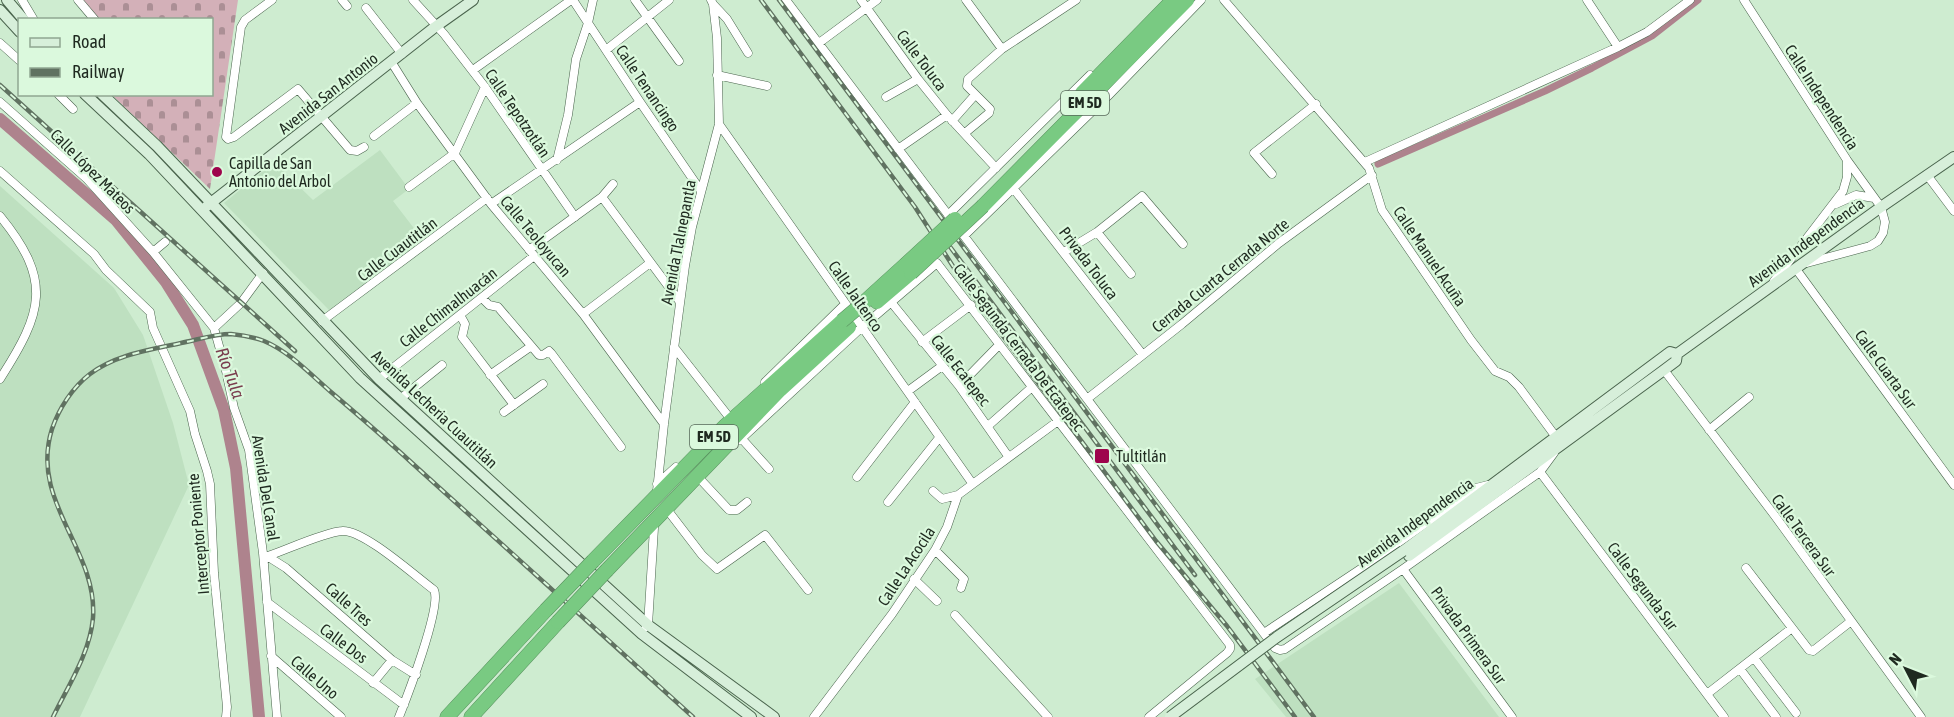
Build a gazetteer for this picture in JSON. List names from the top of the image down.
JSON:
{
  "streets": {
    "highway": ["EM 5D"],
    "main road": ["Avenida San Antonio", "Avenida Independencia", "Avenida Lecheria Cuautitlán"],
    "street": [
      "Calle Toluca",
      "Calle Tenancingo",
      "Calle Independencia",
      "Calle Tepotzotlán",
      "Calle López Mateos",
      "Calle Teoloyucan",
      "Avenida Tlalnepantla",
      "Calle Cuautitlán",
      "Calle Manuel Acuña",
      "Privada Toluca",
      "Cerrada Cuarta Cerrada Norte",
      "Calle Jaltenco",
      "Calle Chimalhuacán",
      "Calle Segunda Cerrada De Ecatepec",
      "Calle Cuarta Sur",
      "Calle Ecatepec",
      "Avenida Del Canal",
      "Interceptor Poniente",
      "Calle Tercera Sur",
      "Calle La Acocila",
      "Calle Segunda Sur",
      "Calle Tres",
      "Privada Primera Sur",
      "Calle Dos",
      "Calle Uno"
    ]
  },
  "crossings": [
    ["Calle Tenancingo", "Avenida Tlalnepantla"],
    ["Calle Tenancingo", "Calle Cuautitlán"],
    ["Avenida San Antonio", "Calle Tepotzotlán"],
    ["Avenida San Antonio", "Calle Teoloyucan"],
    ["Avenida San Antonio", "Avenida Lecheria Cuautitlán"],
    ["Calle Independencia", "Avenida Independencia"],
    ["EM 5D", "Calle Jaltenco"],
    ["Calle Tepotzotlán", "Calle Cuautitlán"],
    ["Calle Tepotzotlán", "Calle Chimalhuacán"],
    ["Calle López Mateos", "Avenida Del Canal"],
    ["Calle Teoloyucan", "Avenida Tlalnepantla"],
    ["Calle Teoloyucan", "Calle Cuautitlán"],
    ["Calle Teoloyucan", "Calle Chimalhuacán"],
    ["Avenida Tlalnepantla", "Calle Jaltenco"],
    ["Avenida Independencia", "Calle Manuel Acuña"],
    ["Avenida Independencia", "Calle Cuarta Sur"],
    ["Avenida Independencia", "Calle Tercera Sur"],
    ["Calle Cuautitlán", "Avenida Lecheria Cuautitlán"],
    ["Calle Manuel Acuña", "Cerrada Cuarta Cerrada Norte"],
    ["Privada Toluca", "Cerrada Cuarta Cerrada Norte"],
    ["Calle Chimalhuacán", "Avenida Lecheria Cuautitlán"],
    ["Calle Segunda Cerrada De Ecatepec", "Calle Ecatepec"],
    ["Avenida Del Canal", "Calle Tres"],
    ["Avenida Del Canal", "Calle Dos"],
    ["Avenida Del Canal", "Calle Uno"]
  ],
  "water": ["Río Tula"],
  "places": {
    "other": ["Capilla de San Antonio del Arbol"],
    "transit": ["Tultitlán"]
  },
  "legend": ["Road", "Railway"],
  "north": "top left"
}
